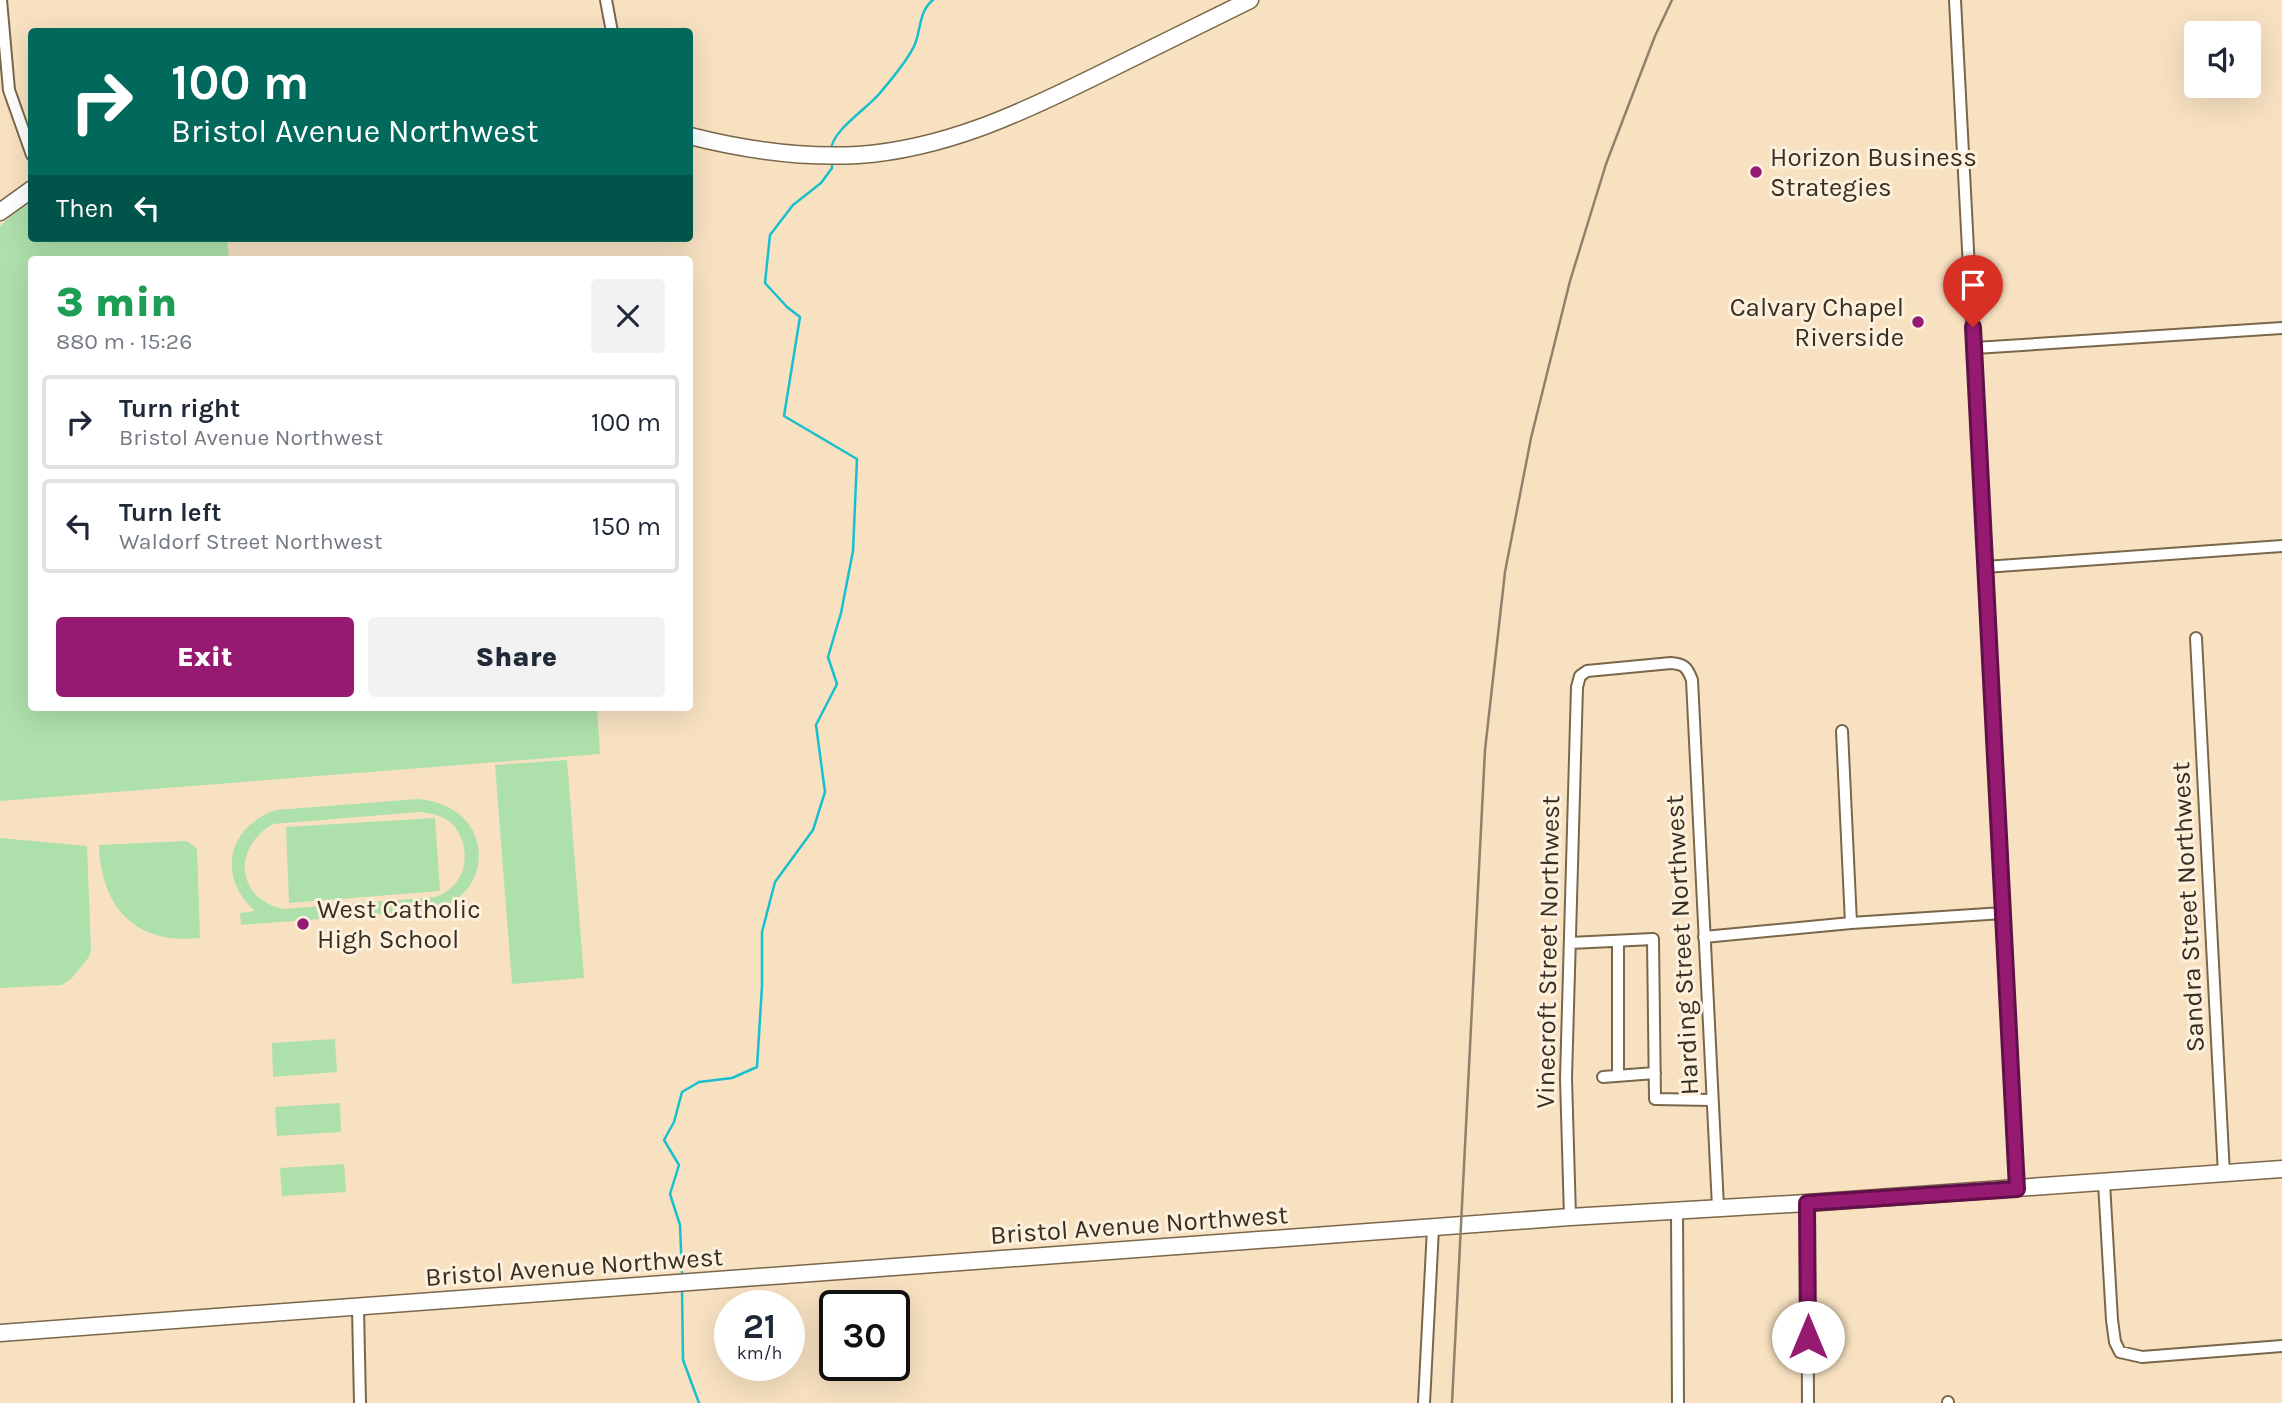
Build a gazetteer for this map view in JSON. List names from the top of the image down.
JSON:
{
  "streets": {
    "street": [
      "Sandra Street Northwest",
      "Harding Street Northwest",
      "Vinecroft Street Northwest",
      "Bristol Avenue Northwest"
    ]
  },
  "crossings": [
    ["Sandra Street Northwest", "Bristol Avenue Northwest"],
    ["Harding Street Northwest", "Vinecroft Street Northwest"],
    ["Harding Street Northwest", "Bristol Avenue Northwest"],
    ["Vinecroft Street Northwest", "Bristol Avenue Northwest"]
  ],
  "places": ["Horizon Business Strategies", "Calvary Chapel Riverside", "West Catholic High School"],
  "page": {
    "turn": ["100 m", "Bristol Avenue Northwest"],
    "then": "Then",
    "heading": ["3 min", "880 m · 15:26"],
    "list": [
      {
        "name": "Turn right",
        "note": "Bristol Avenue Northwest",
        "value": "100 m"
      },
      {
        "name": "Turn left",
        "note": "Waldorf Street Northwest",
        "value": "150 m"
      }
    ],
    "buttons": ["Exit", "Share"],
    "speed": "21 km/h",
    "limit": "30"
  }
}
